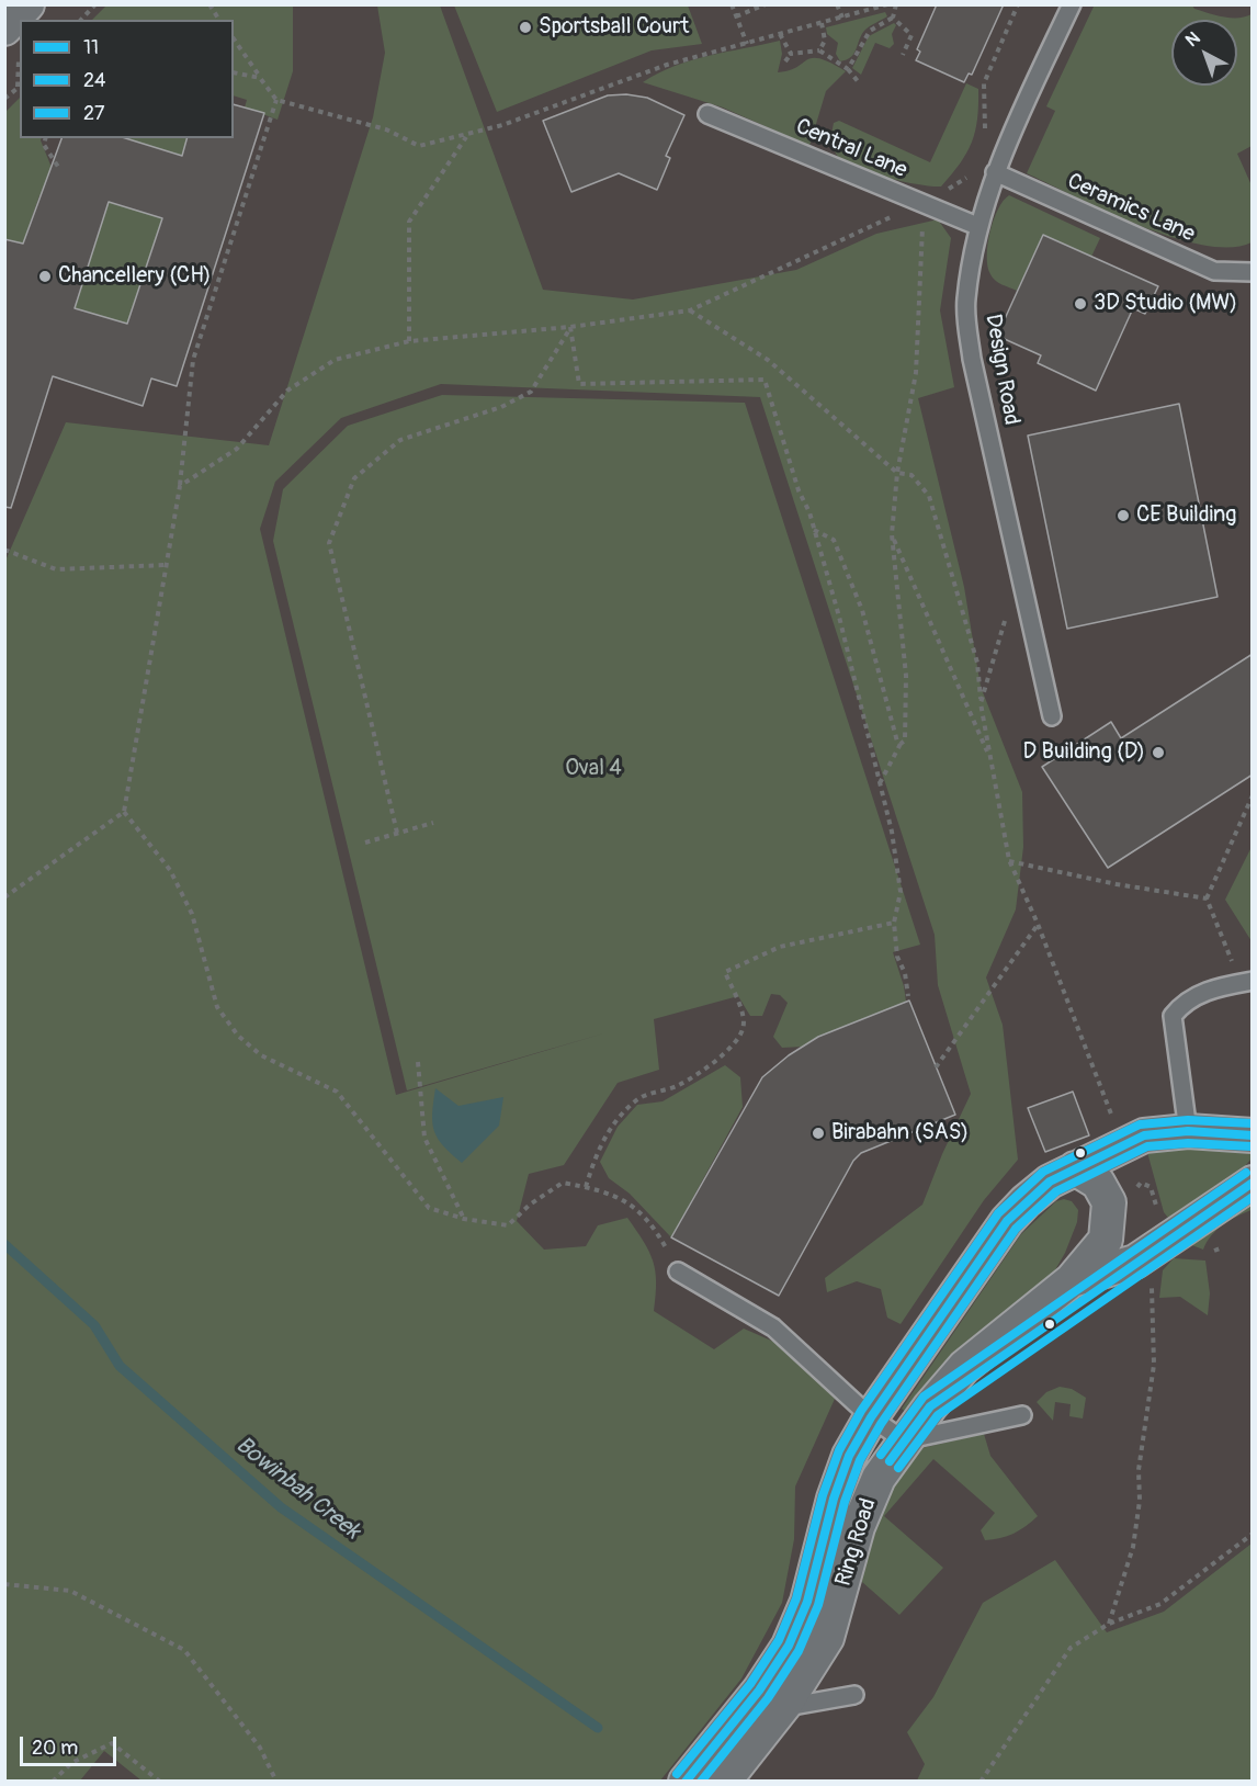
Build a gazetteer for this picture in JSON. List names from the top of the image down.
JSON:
{
  "streets": {
    "street": ["Ring Road"],
    "lane": ["Central Lane", "Ceramics Lane", "Design Road"]
  },
  "crossings": [
    ["Central Lane", "Design Road"],
    ["Ceramics Lane", "Design Road"]
  ],
  "water": ["Bowinbah Creek"],
  "parks": ["Oval 4"],
  "places": [
    "Sportsball Court",
    "Chancellery (CH)",
    "3D Studio (MW)",
    "CE Building",
    "D Building (D)",
    "Birabahn (SAS)"
  ],
  "lines": ["transit line 27", "transit line 11", "transit line 24"],
  "legend": ["11", "24", "27"],
  "scale_bar": "20 m",
  "north": "top left"
}
